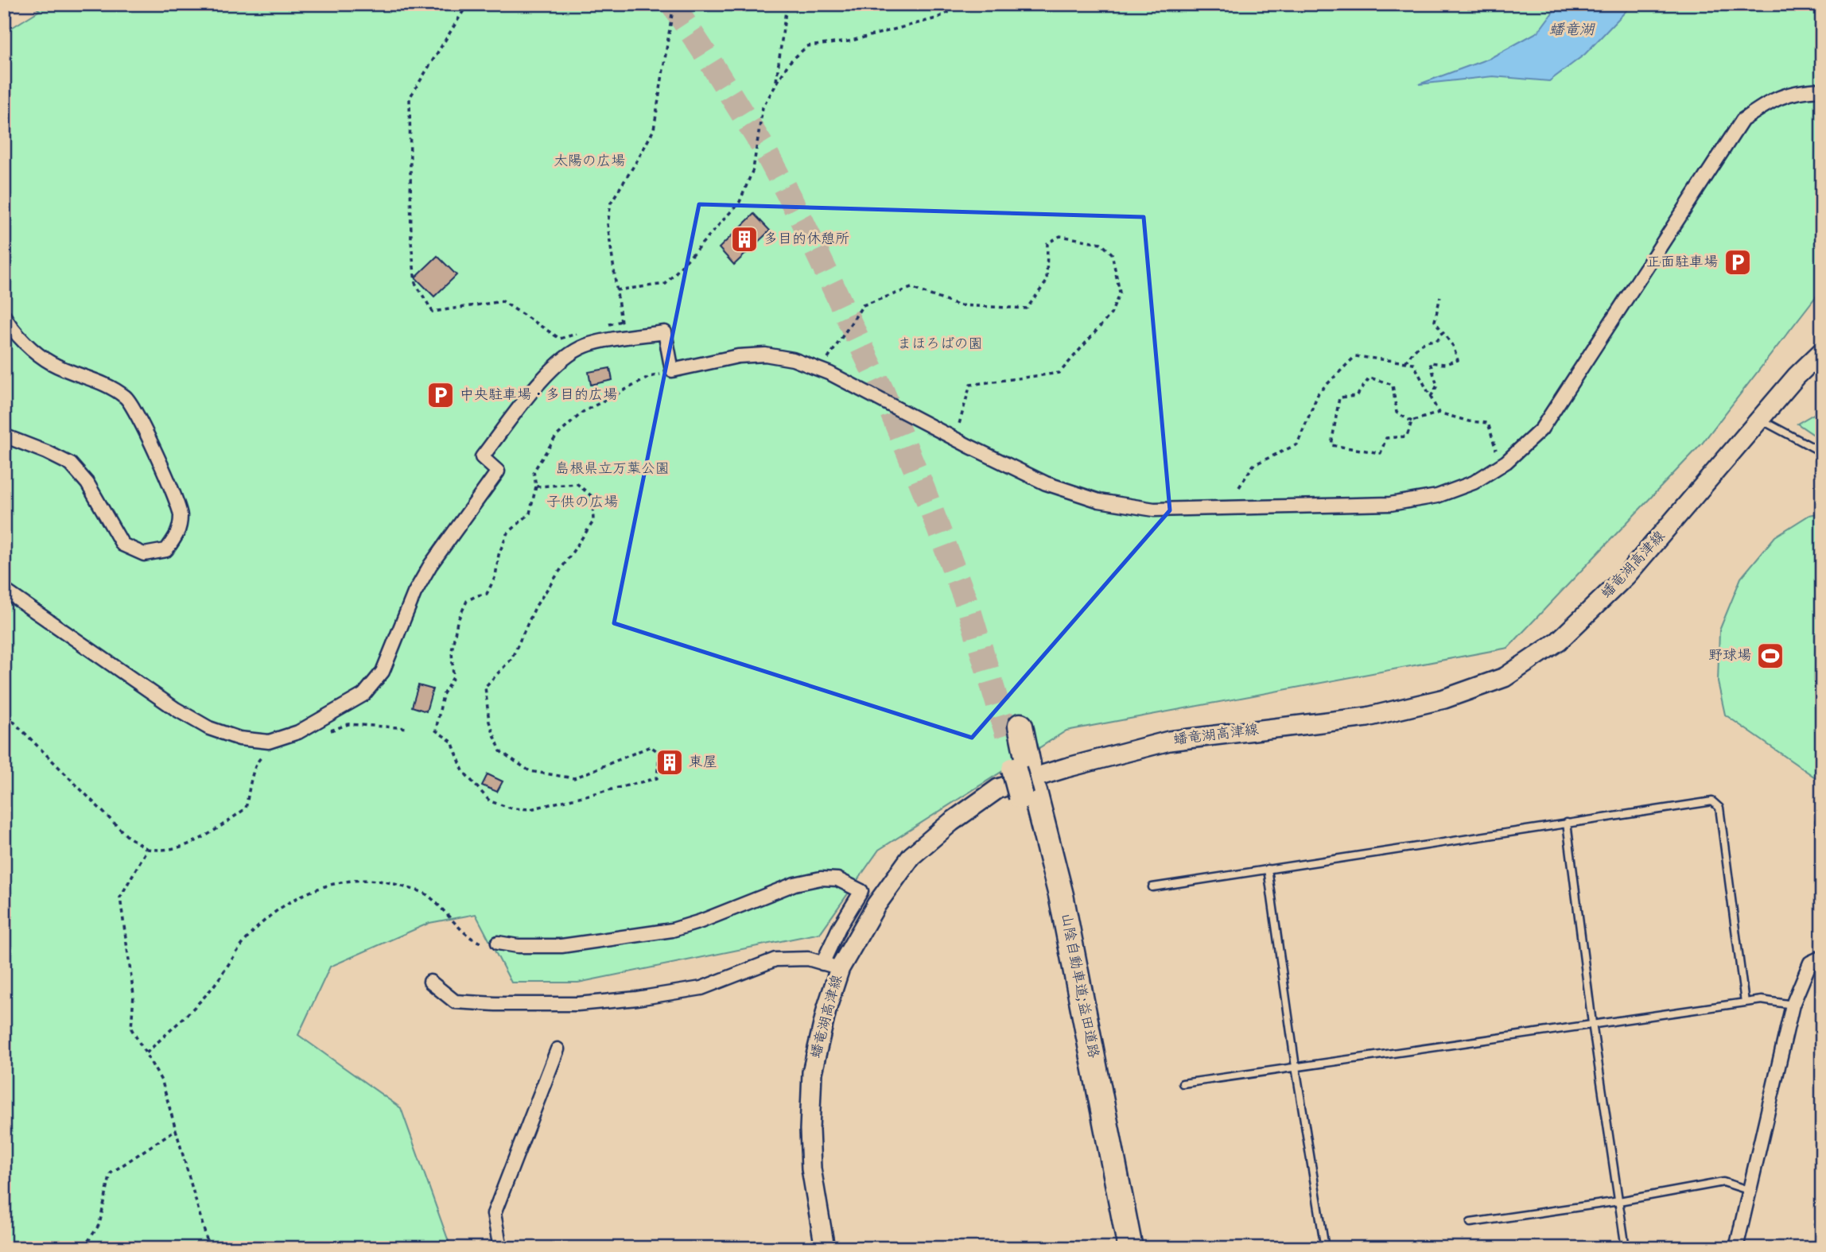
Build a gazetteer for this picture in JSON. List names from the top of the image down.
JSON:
{
  "streets": {
    "highway": ["山陰自動車道;益田道路"],
    "main road": ["蟠竜湖高津線"]
  },
  "water": ["蟠竜湖"],
  "parks": [
    "太陽の広場",
    "まほろばの園",
    "島根県立万葉公園",
    "子供の広場"
  ],
  "places": {
    "building": ["多目的休憩所", "東屋"],
    "parking": ["正面駐車場", "中央駐車場・多目的広場"],
    "sports": ["野球場"]
  }
}
